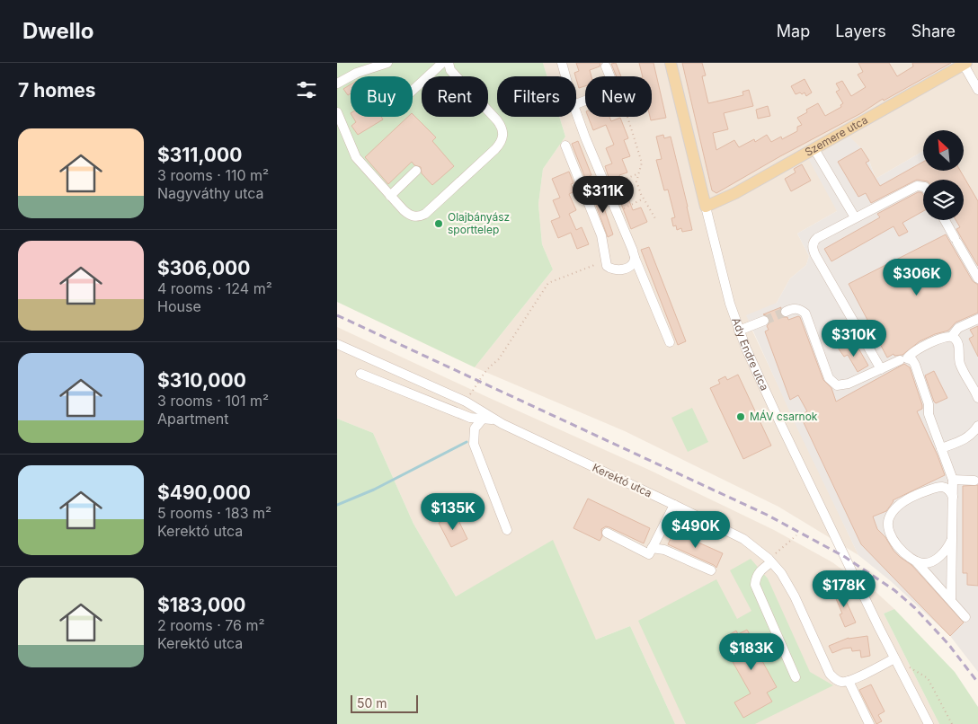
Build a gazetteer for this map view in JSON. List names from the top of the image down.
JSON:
{
  "streets": {
    "main road": ["Szemere utca", "Ady Endre utca"],
    "street": ["Kerektó utca"]
  },
  "crossings": [
    ["Szemere utca", "Ady Endre utca"]
  ],
  "places": ["Olajbányász sporttelep", "MÁV csarnok"],
  "scale_bar": "50 m",
  "north": "top left",
  "page": {
    "header": "Dwello",
    "nav": ["Map", "Layers", "Share"],
    "heading": "7 homes",
    "chip": [
      "Buy",
      "Rent",
      "Filters",
      "New"
    ],
    "list": [
      {
        "name": "$311,000",
        "note": "3 rooms · 110 m² · Nagyváthy utca"
      },
      {
        "name": "$306,000",
        "note": "4 rooms · 124 m² · House"
      },
      {
        "name": "$310,000",
        "note": "3 rooms · 101 m² · Apartment"
      },
      {
        "name": "$490,000",
        "note": "5 rooms · 183 m² · Kerektó utca"
      },
      {
        "name": "$183,000",
        "note": "2 rooms · 76 m² · Kerektó utca"
      }
    ],
    "price": [
      "$311K",
      "$306K",
      "$310K",
      "$135K",
      "$490K",
      "$178K",
      "$183K"
    ],
    "scale": "50 m"
  }
}
